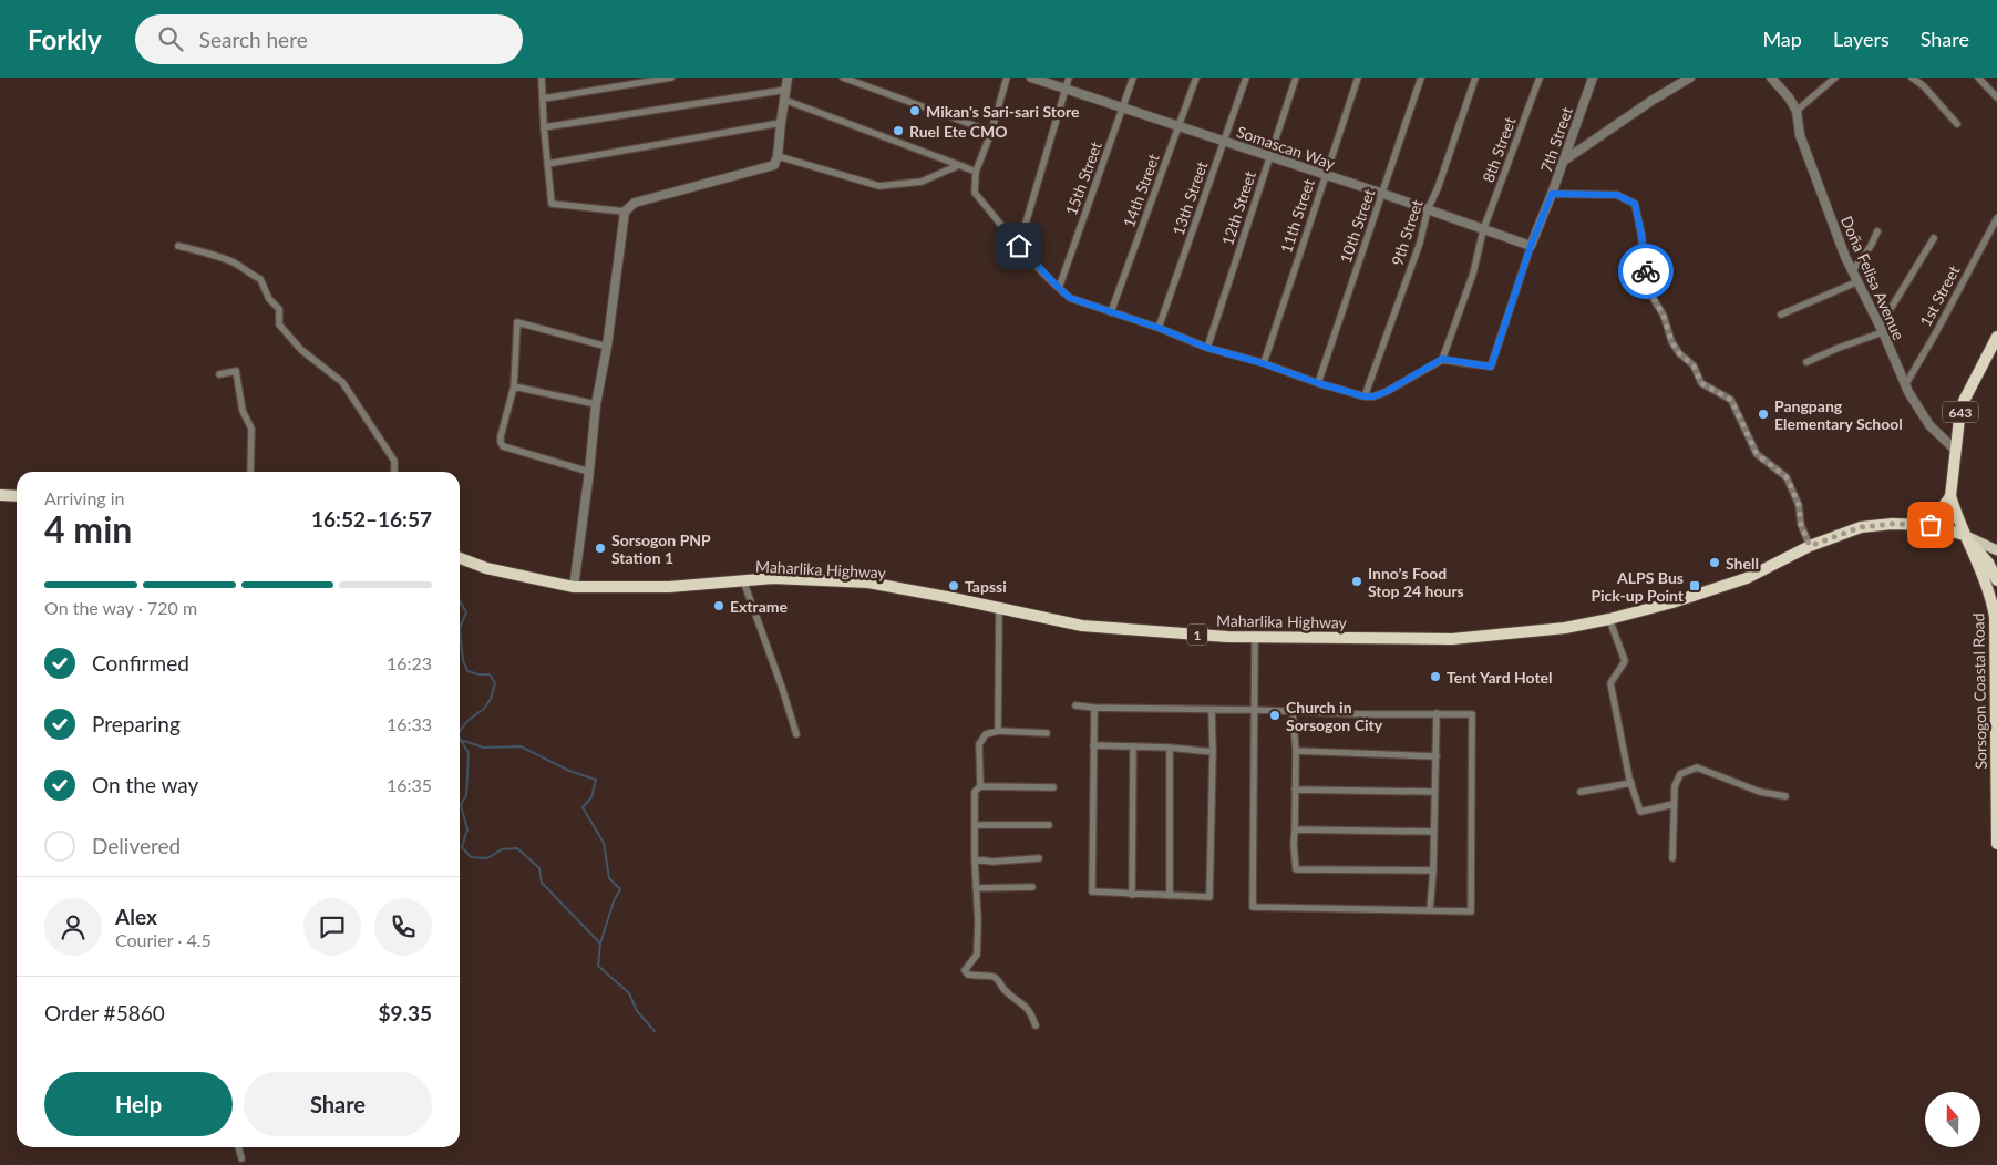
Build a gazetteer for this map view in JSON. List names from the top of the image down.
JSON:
{
  "streets": {
    "highway": [
      "643",
      "Maharlika Highway",
      "1",
      "Sorsogon Coastal Road"
    ],
    "street": [
      "7th Street",
      "Somascan Way",
      "8th Street",
      "15th Street",
      "14th Street",
      "13th Street",
      "12th Street",
      "11th Street",
      "10th Street",
      "9th Street",
      "Doña Felisa Avenue",
      "1st Street"
    ]
  },
  "crossings": [
    ["7th Street", "Somascan Way"],
    ["7th Street", "8th Street"],
    ["Somascan Way", "8th Street"],
    ["Somascan Way", "15th Street"],
    ["Somascan Way", "14th Street"],
    ["Somascan Way", "13th Street"],
    ["Somascan Way", "12th Street"],
    ["Somascan Way", "11th Street"],
    ["Somascan Way", "10th Street"],
    ["Somascan Way", "9th Street"],
    ["Doña Felisa Avenue", "1st Street"],
    ["Doña Felisa Avenue", "643"],
    ["643", "Maharlika Highway"],
    ["643", "1"],
    ["643", "Sorsogon Coastal Road"],
    ["Maharlika Highway", "1"],
    ["Maharlika Highway", "Sorsogon Coastal Road"],
    ["1", "Sorsogon Coastal Road"]
  ],
  "places": {
    "other": [
      "Mikan's Sari-sari Store",
      "Ruel Ete CMO",
      "Pangpang Elementary School",
      "Sorsogon PNP Station 1",
      "Shell",
      "Inno’s Food Stop 24 hours",
      "Tapssi",
      "Extrame",
      "Tent Yard Hotel",
      "Church in Sorsogon City"
    ],
    "transit": ["ALPS Bus Pick-up Point"]
  },
  "north": "top",
  "page": {
    "header": "Forkly",
    "search": "Search here",
    "nav": ["Map", "Layers", "Share"],
    "heading": ["4 min", "Arriving in", "16:52–16:57"],
    "panel": [
      "Alex",
      "Courier · 4.5",
      "Order #5860",
      "$9.35"
    ],
    "bar": "On the way · 720 m",
    "list": [
      ["Confirmed", "16:23"],
      ["Preparing", "16:33"],
      ["On the way", "16:35"],
      "Delivered"
    ],
    "buttons": ["Help", "Share"]
  }
}
